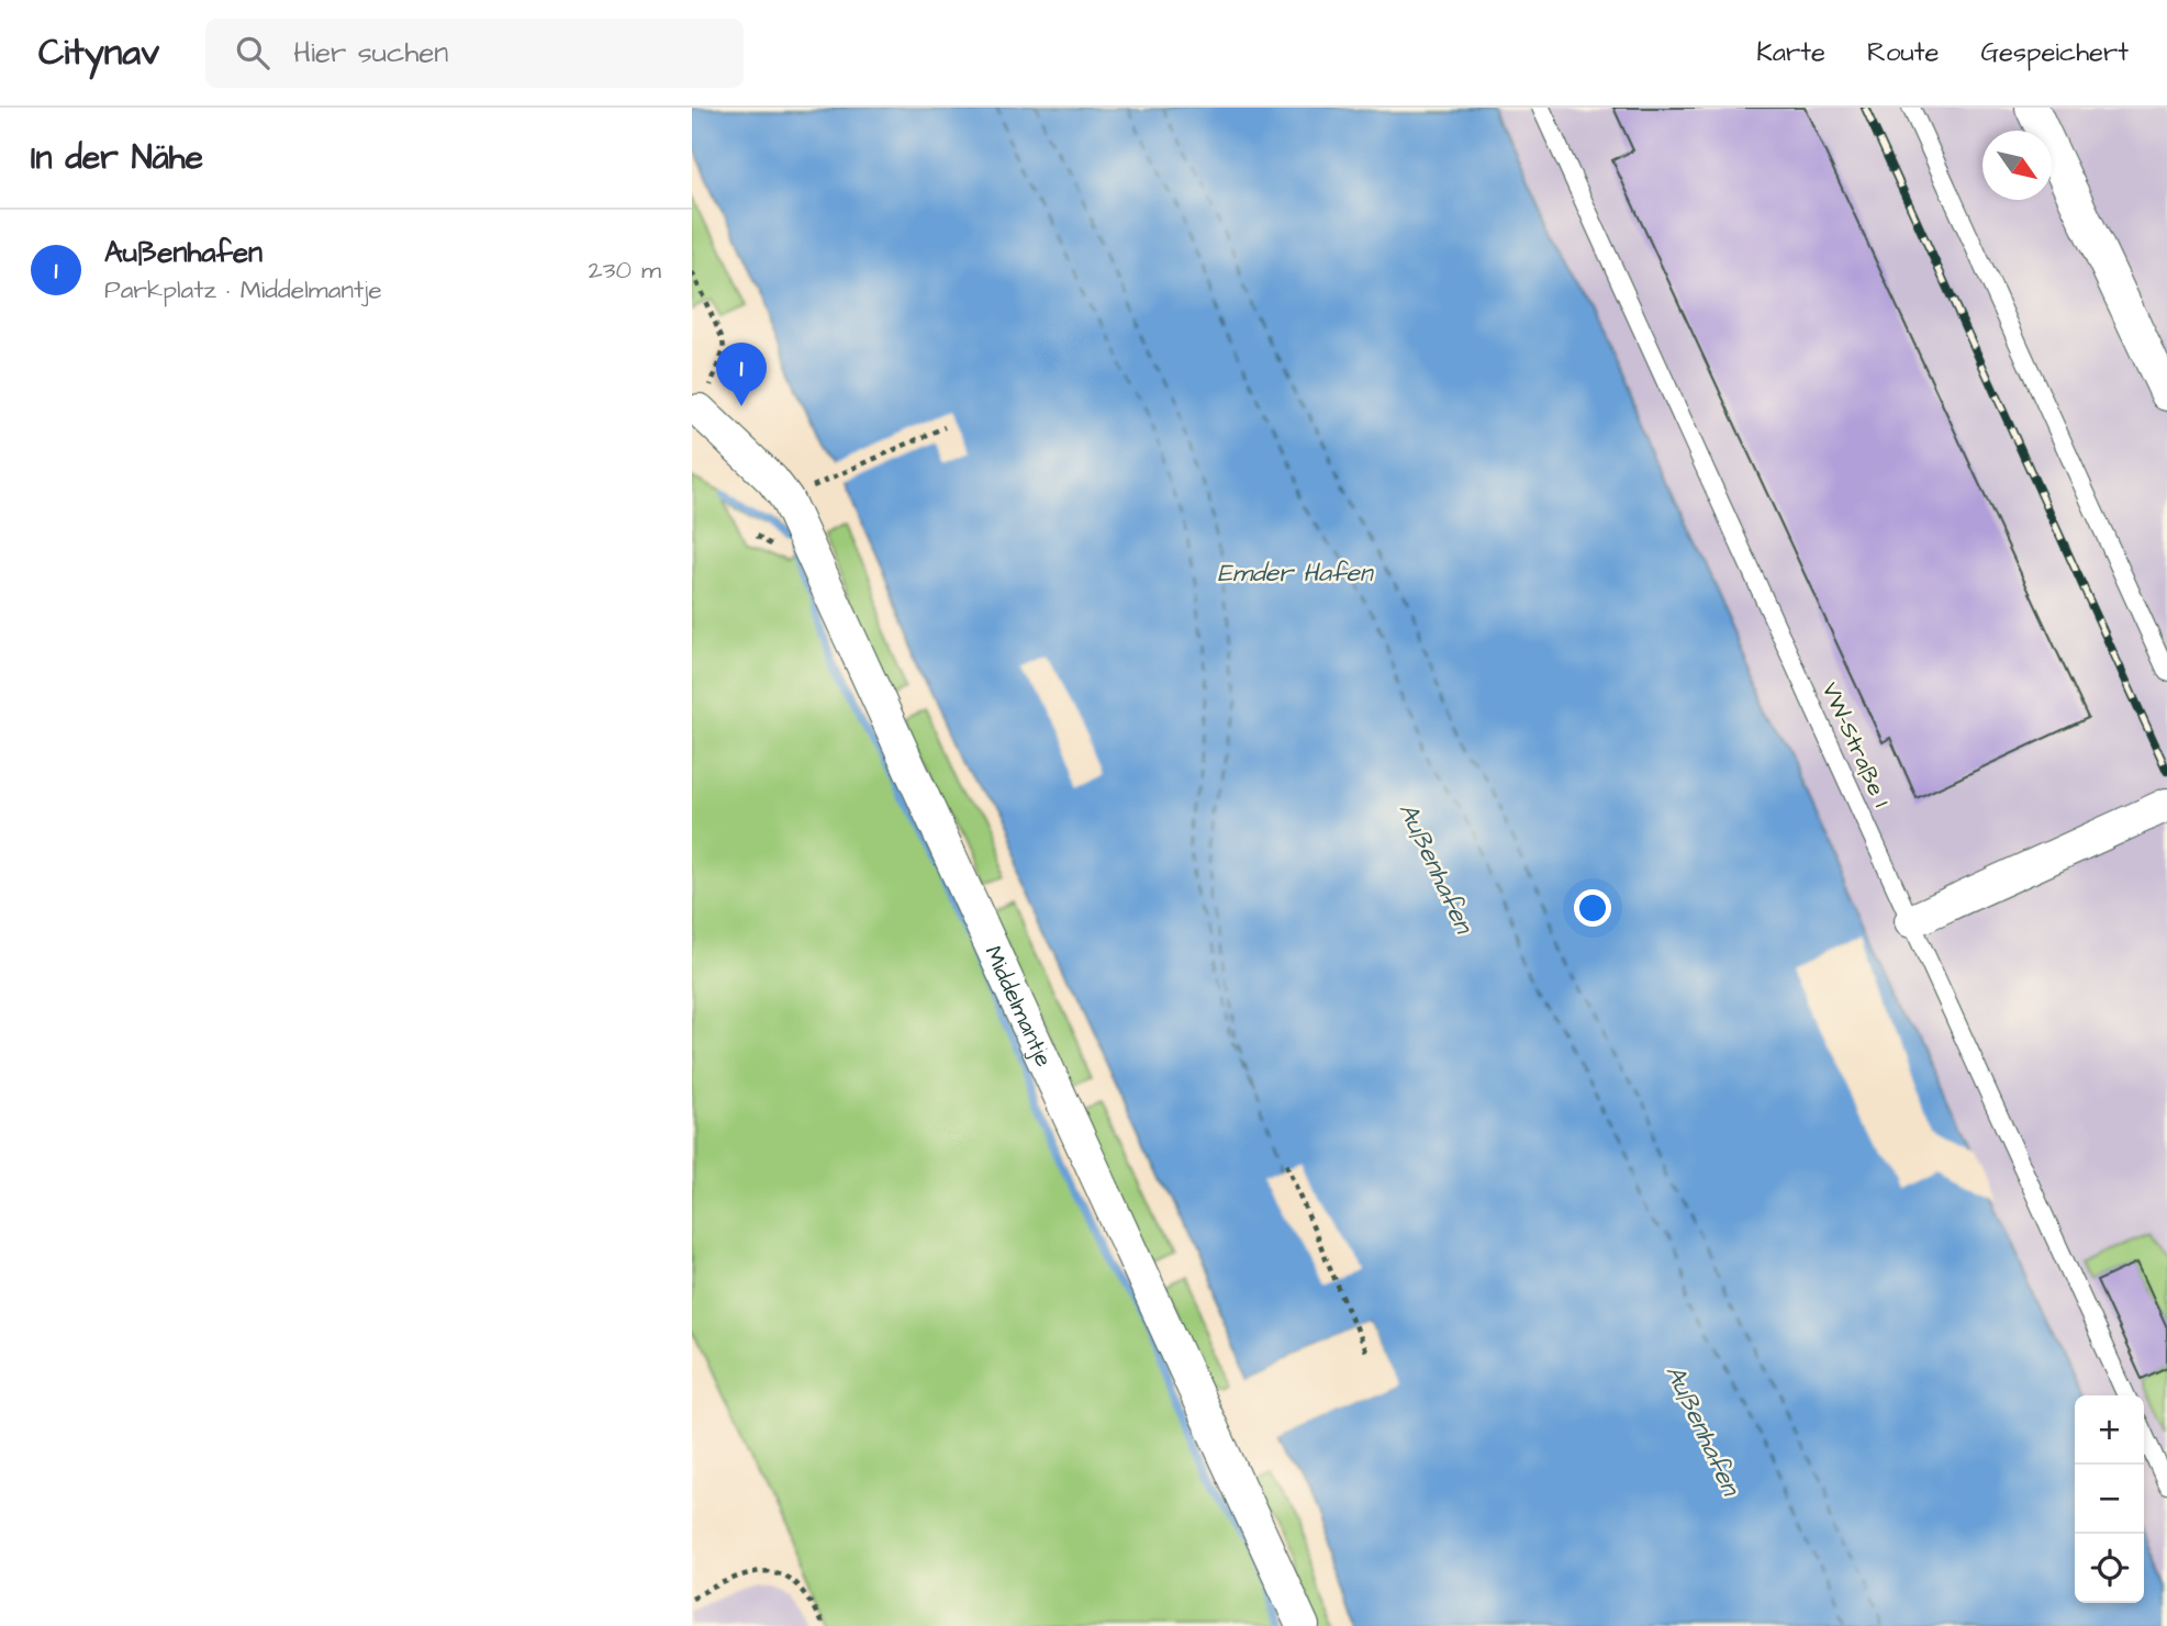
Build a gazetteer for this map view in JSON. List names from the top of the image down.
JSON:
{
  "streets": {
    "street": ["Middelmantje"],
    "lane": ["VW-Straße 1"]
  },
  "water": ["Emder Hafen", "Außenhafen"],
  "north": "bottom right",
  "page": {
    "header": "Citynav",
    "search": "Hier suchen",
    "nav": ["Karte", "Route", "Gespeichert"],
    "heading": "In der Nähe",
    "list": [
      {
        "mark": "1",
        "name": "Außenhafen",
        "note": "Parkplatz · Middelmantje",
        "value": "230 m"
      }
    ],
    "pins": "1",
    "map_buttons": ["+", "−"]
  }
}
